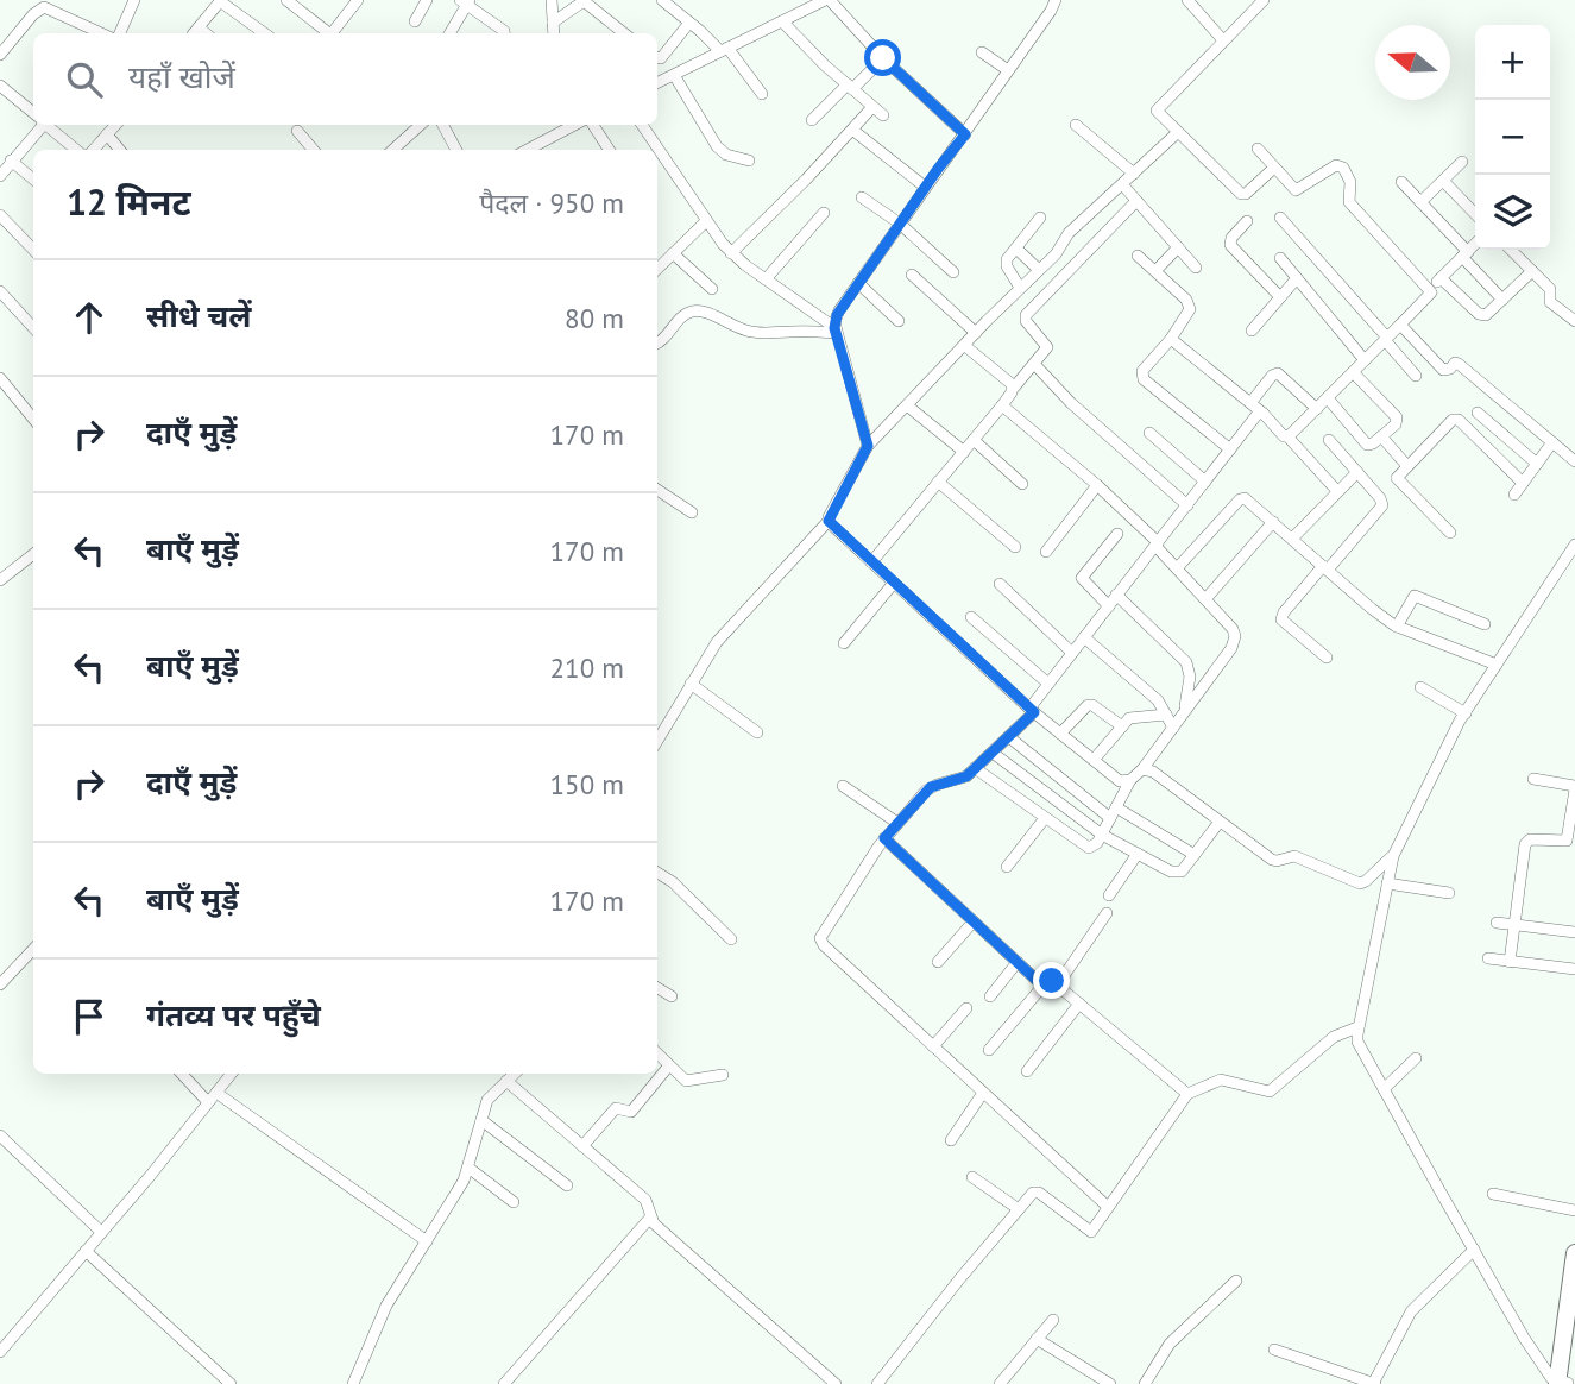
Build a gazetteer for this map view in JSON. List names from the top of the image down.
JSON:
{
  "north": "left",
  "page": {
    "map_buttons": ["+", "−"],
    "search": "यहाँ खोजें",
    "heading": ["12 मिनट", "पैदल · 950 m"],
    "list": [
      ["सीधे चलें", "80 m"],
      ["दाएँ मुड़ें", "170 m"],
      ["बाएँ मुड़ें", "170 m"],
      ["बाएँ मुड़ें", "210 m"],
      ["दाएँ मुड़ें", "150 m"],
      ["बाएँ मुड़ें", "170 m"],
      "गंतव्य पर पहुँचे"
    ]
  }
}
